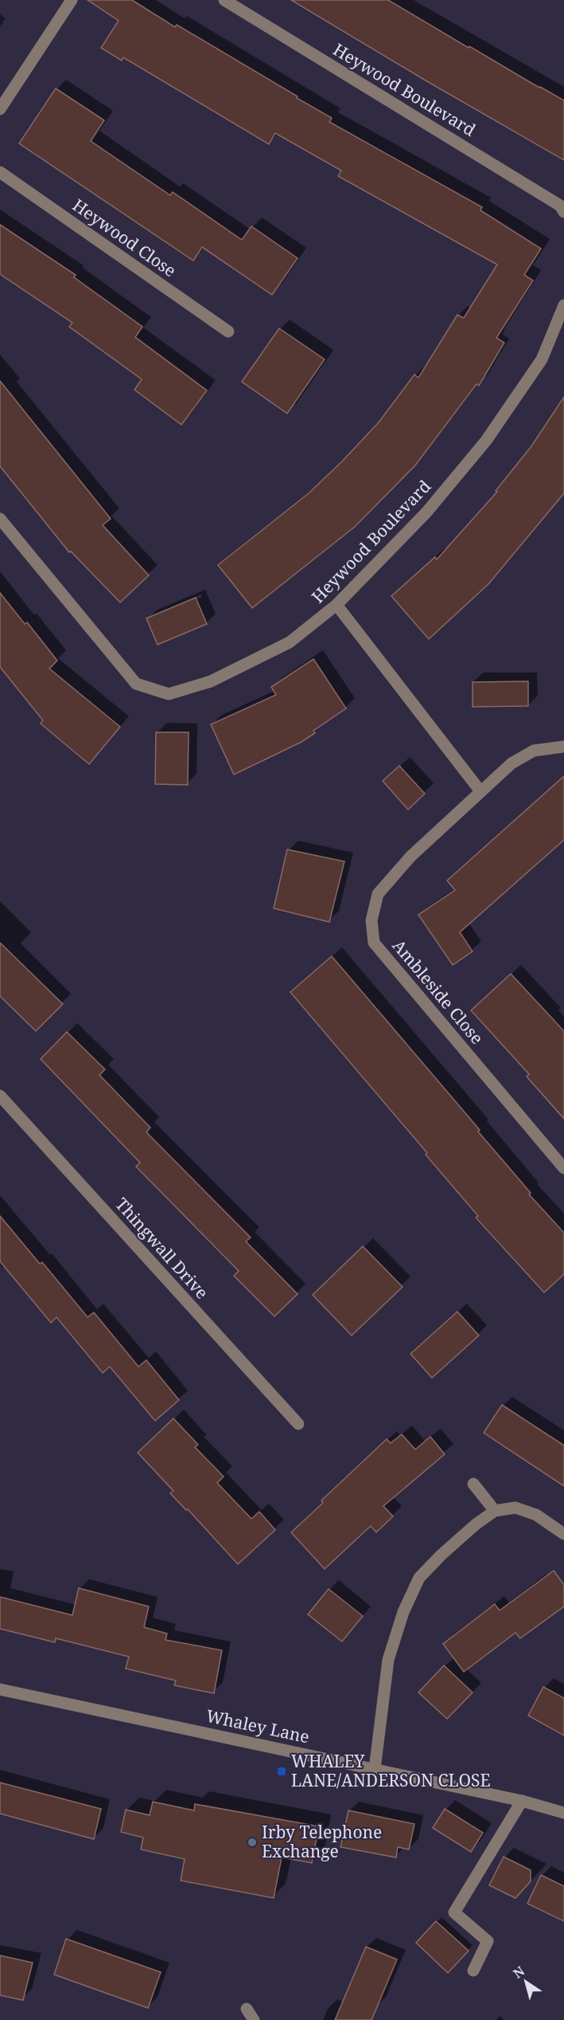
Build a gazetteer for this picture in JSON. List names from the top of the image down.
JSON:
{
  "streets": {
    "street": [
      "Heywood Boulevard",
      "Heywood Close",
      "Ambleside Close",
      "Thingwall Drive",
      "Whaley Lane"
    ]
  },
  "places": {
    "transit": ["WHALEY LANE/ANDERSON CLOSE"],
    "other": ["Irby Telephone Exchange"]
  },
  "north": "top left"
}
